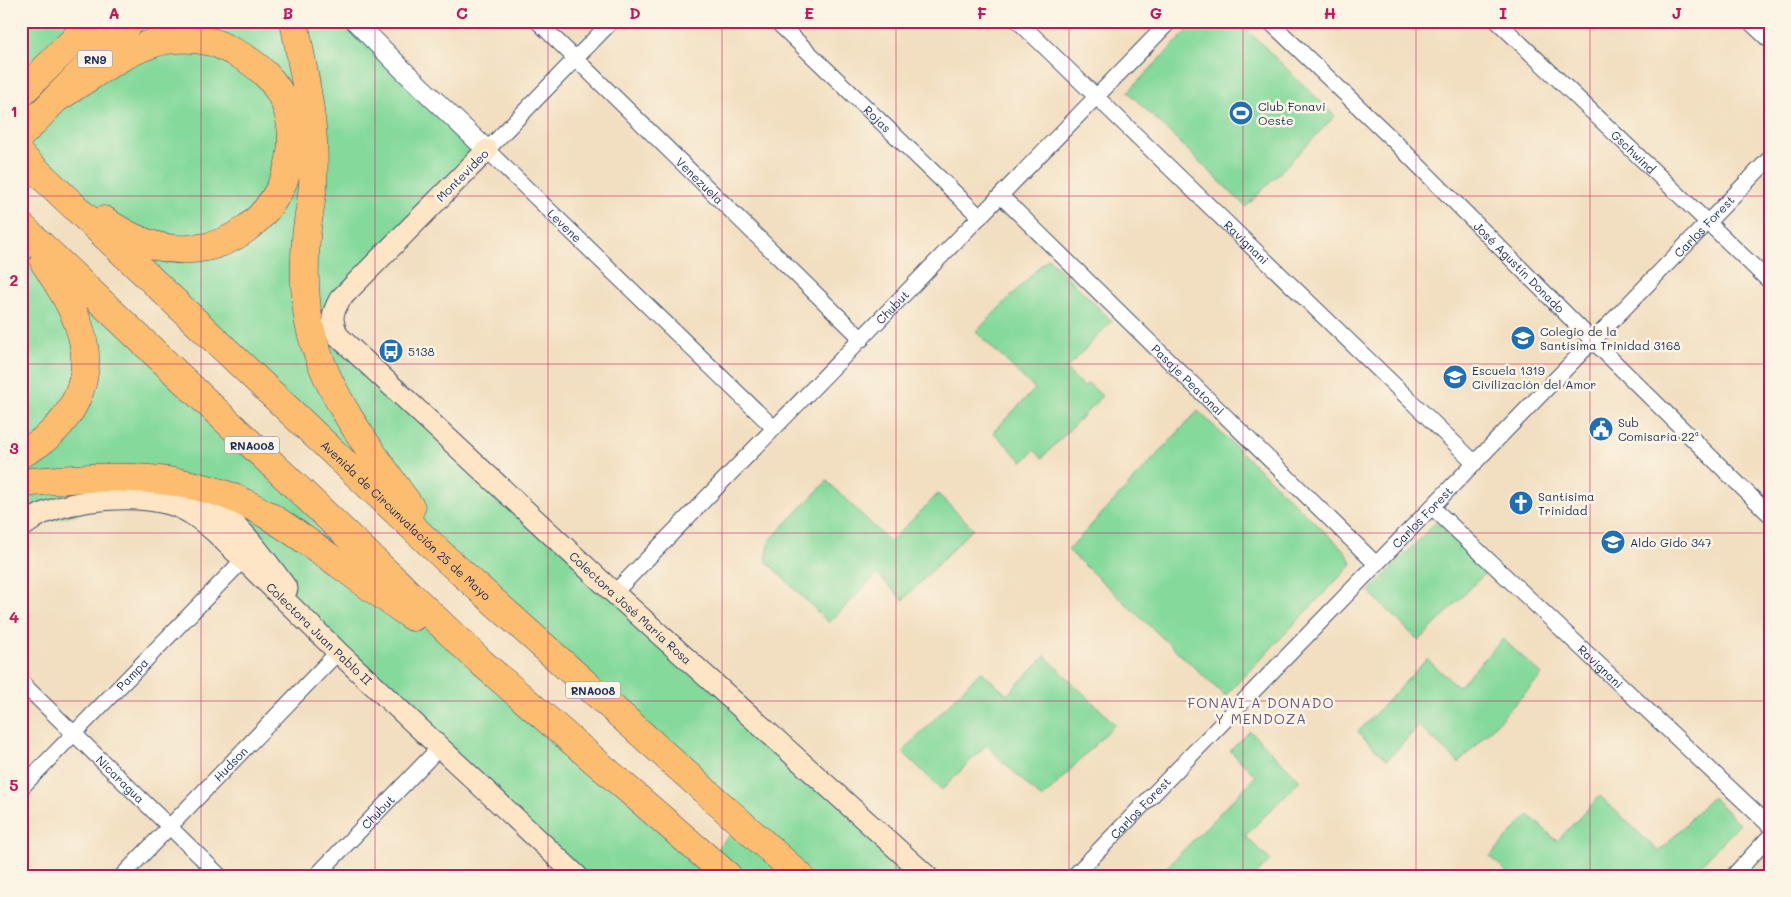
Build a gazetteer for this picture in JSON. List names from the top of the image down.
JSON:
{
  "streets": {
    "highway": ["RN9", "RNA008", "Avenida de Circunvalación 25 de Mayo"],
    "main road": ["Montevideo", "Colectora José María Rosa", "Colectora Juan Pablo II"],
    "street": [
      "Rojas",
      "Gschwind",
      "Venezuela",
      "Levene",
      "Carlos Forest",
      "Ravignani",
      "José Agustín Donado",
      "Chubut",
      "Pasaje Peatonal",
      "Pampa",
      "Hudson",
      "Nicaragua"
    ]
  },
  "crossings": [
    ["Rojas", "Chubut"],
    ["Gschwind", "Carlos Forest"],
    ["Montevideo", "Venezuela"],
    ["Montevideo", "Levene"],
    ["Montevideo", "Colectora José María Rosa"],
    ["Venezuela", "Chubut"],
    ["Levene", "Chubut"],
    ["Carlos Forest", "Ravignani"],
    ["Carlos Forest", "José Agustín Donado"],
    ["Carlos Forest", "Pasaje Peatonal"],
    ["Ravignani", "Chubut"],
    ["Chubut", "Pasaje Peatonal"],
    ["Chubut", "Colectora José María Rosa"],
    ["Chubut", "Colectora Juan Pablo II"],
    ["Colectora Juan Pablo II", "Pampa"],
    ["Colectora Juan Pablo II", "Hudson"],
    ["Pampa", "Nicaragua"],
    ["Hudson", "Nicaragua"]
  ],
  "districts": ["FONAVI A DONADO Y MENDOZA"],
  "places": {
    "sports": ["Club Fonavi Oeste"],
    "school or university": ["Colegio de la Santísima Trinidad 3168", "Escuela 1319 Civilización del Amor", "Aldo Gido 347"],
    "bus stop": ["5138"],
    "public building": ["Sub Comisaría 22ª"],
    "church": ["Santísima Trinidad"]
  },
  "grid": {
    "columns": [
      "A",
      "B",
      "C",
      "D",
      "E",
      "F",
      "G",
      "H",
      "I",
      "J"
    ],
    "rows": [
      "1",
      "2",
      "3",
      "4",
      "5"
    ]
  }
}
